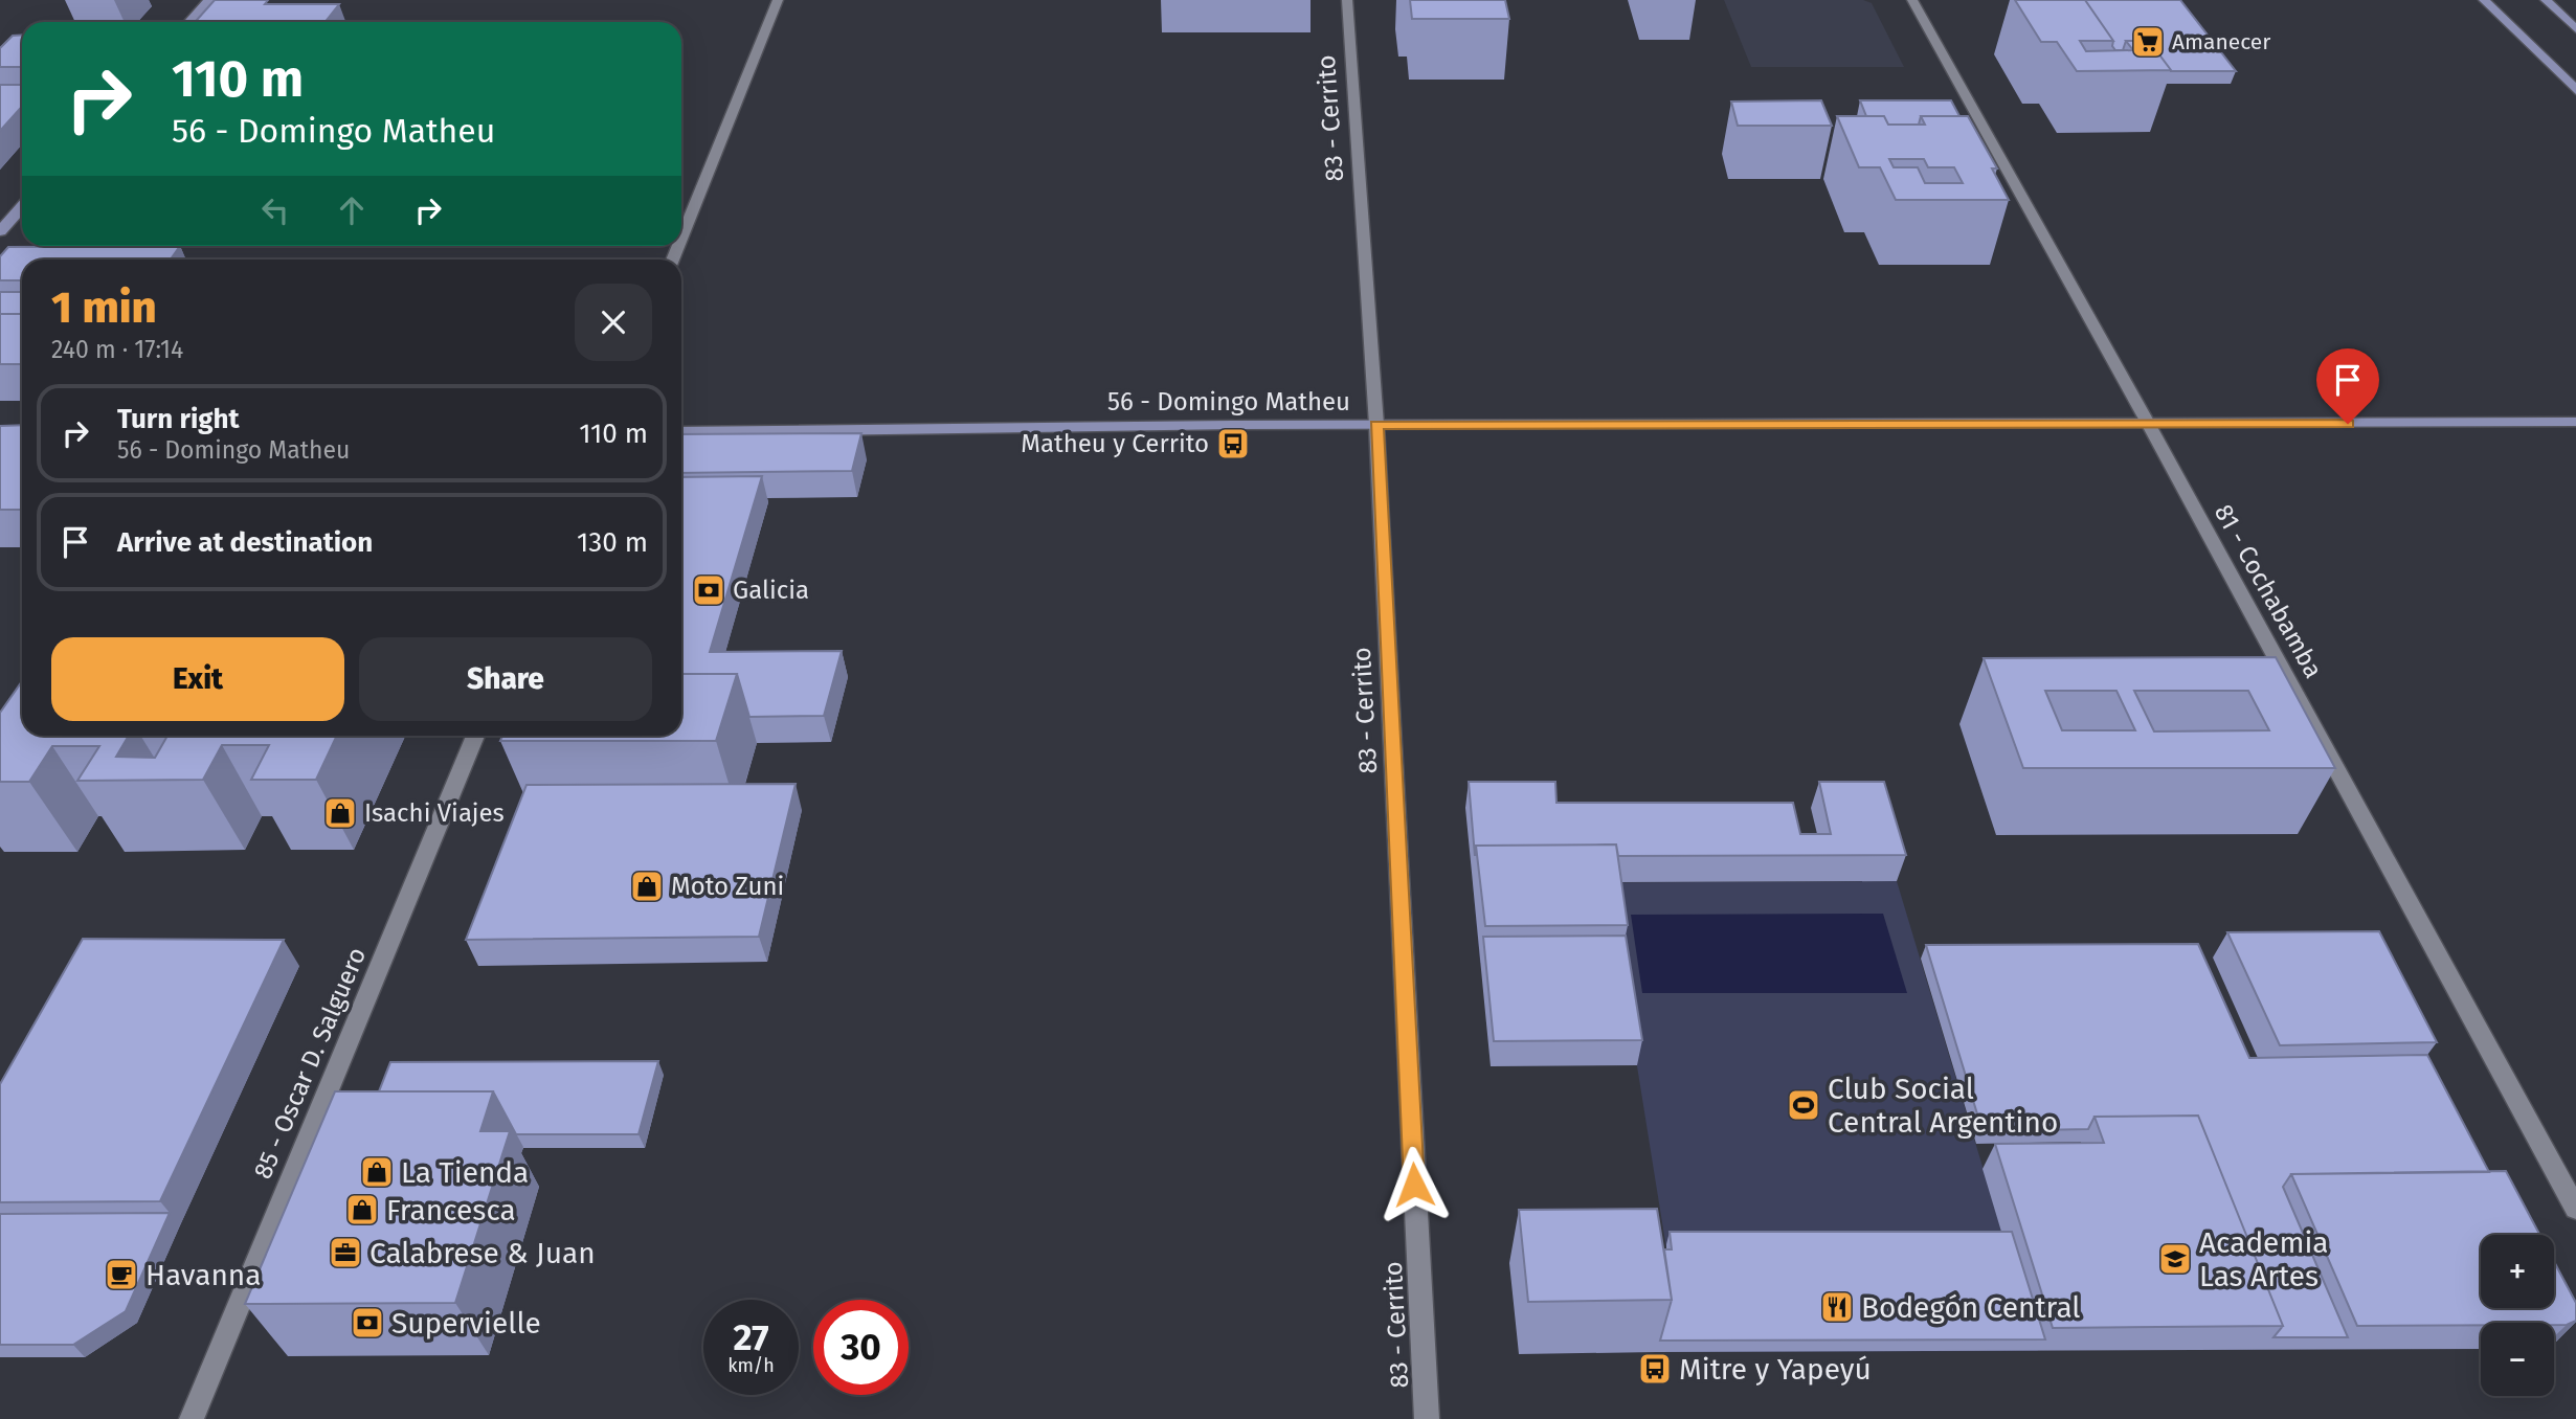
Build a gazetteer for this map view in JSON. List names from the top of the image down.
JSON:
{
  "streets": {
    "street": [
      "83 - Cerrito",
      "56 - Domingo Matheu",
      "81 - Cochabamba",
      "85 - Oscar D. Salguero"
    ]
  },
  "crossings": [
    ["83 - Cerrito", "56 - Domingo Matheu"],
    ["56 - Domingo Matheu", "81 - Cochabamba"]
  ],
  "places": {
    "supermarket": ["Amanecer"],
    "bus stop": ["Matheu y Cerrito", "Mitre y Yapeyú"],
    "bank": ["Galicia", "Supervielle"],
    "shop": [
      "Isachi Viajes",
      "Moto Zuni",
      "La Tienda",
      "Francesca"
    ],
    "sports": ["Club Social Central Argentino"],
    "office": ["Calabrese & Juan"],
    "school or university": ["Academia Las Artes"],
    "cafe": ["Havanna"],
    "restaurant": ["Bodegón Central"]
  },
  "page": {
    "turn": ["110 m", "56 - Domingo Matheu"],
    "heading": ["1 min", "240 m · 17:14"],
    "list": [
      {
        "name": "Turn right",
        "note": "56 - Domingo Matheu",
        "value": "110 m"
      },
      {
        "name": "Arrive at destination",
        "value": "130 m"
      }
    ],
    "buttons": ["Exit", "Share"],
    "map_buttons": ["+", "−"],
    "speed": "27 km/h",
    "limit": "30"
  }
}
